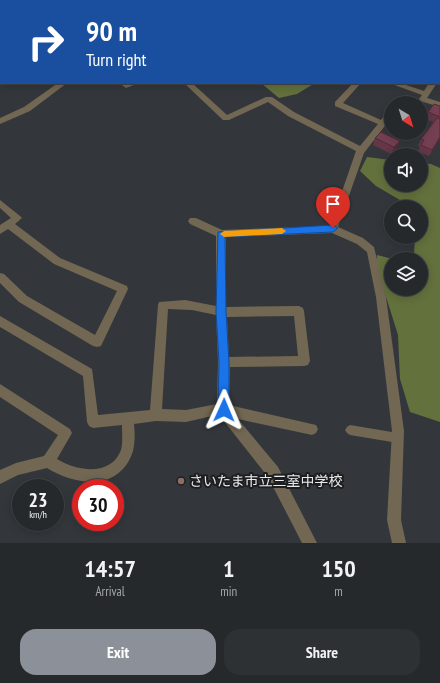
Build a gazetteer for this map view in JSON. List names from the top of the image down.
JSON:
{
  "places": ["さいたま市立三室中学校"],
  "north": "bottom right",
  "page": {
    "turn": ["90 m", "Turn right"],
    "speed": "23 km/h",
    "limit": "30",
    "eta": [
      "14:57",
      "Arrival",
      "1",
      "min",
      "150",
      "m"
    ],
    "buttons": ["Exit", "Share"]
  }
}
